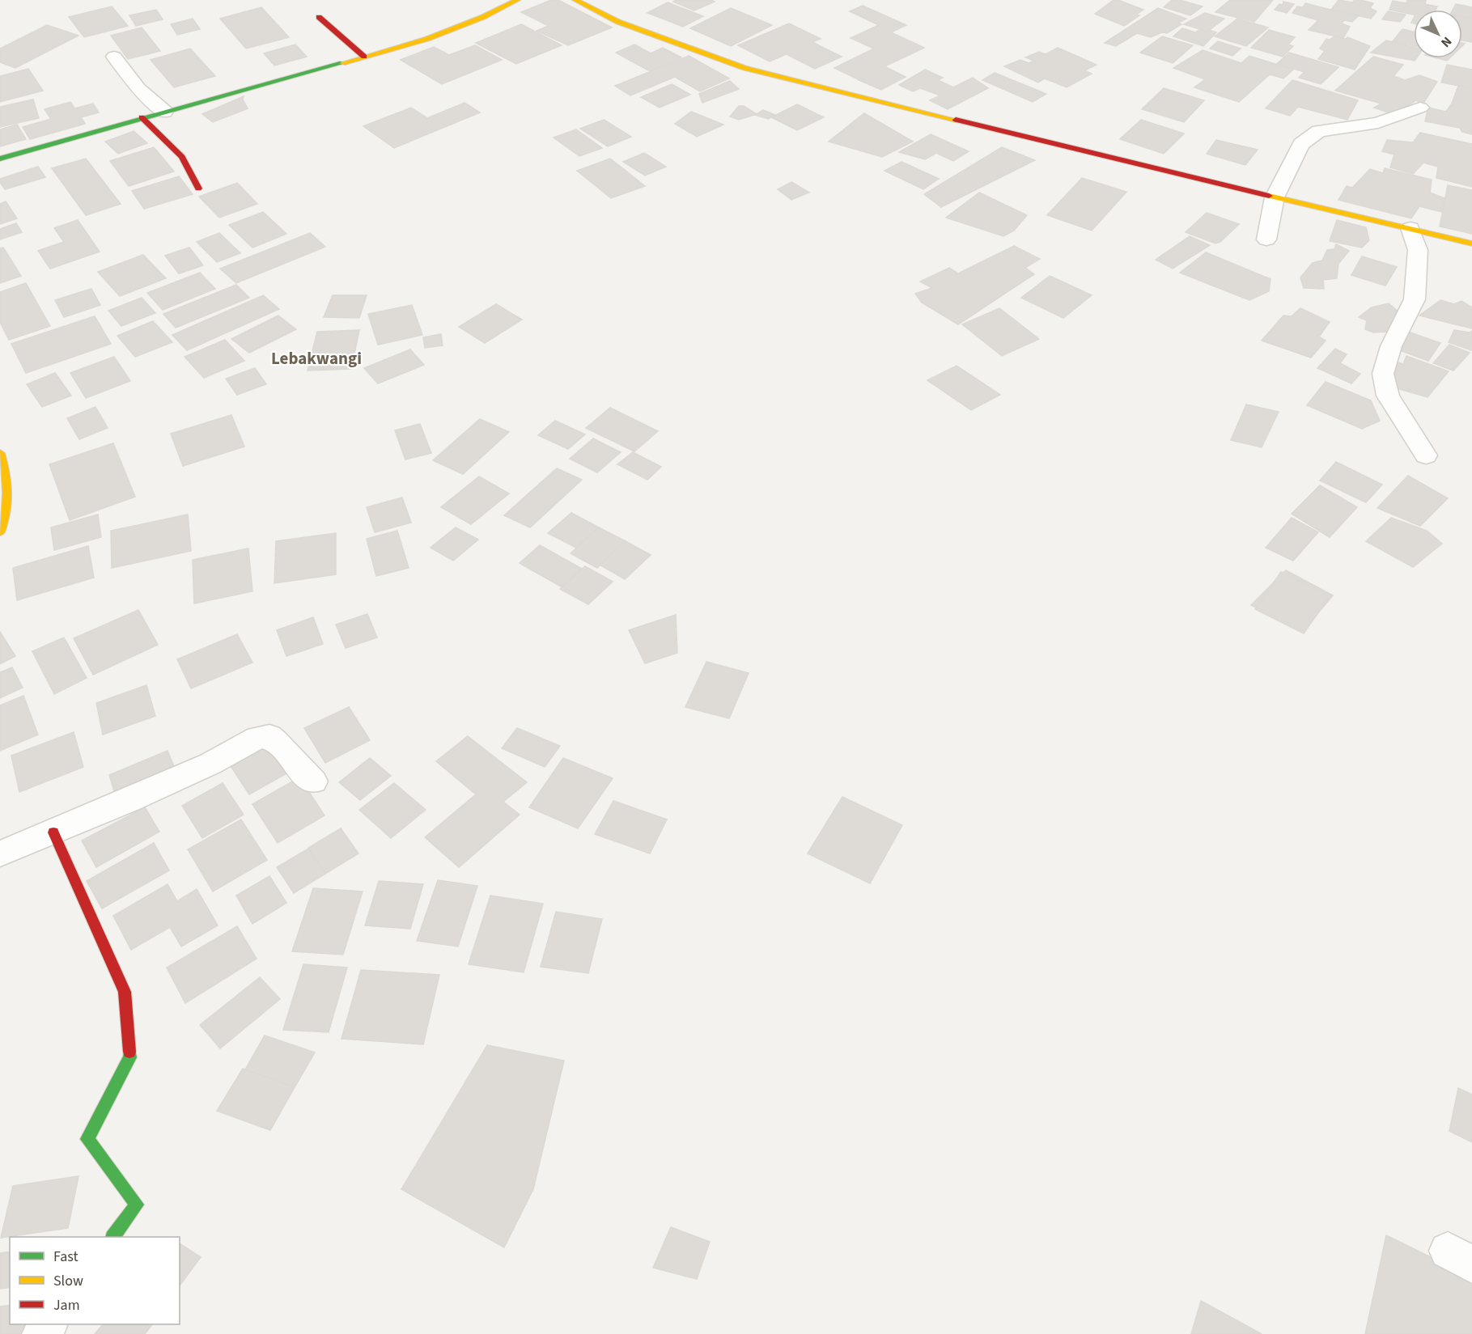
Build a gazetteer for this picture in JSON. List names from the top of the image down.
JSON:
{
  "districts": ["Lebakwangi"],
  "legend": ["Fast", "Slow", "Jam"],
  "north": "bottom right"
}
